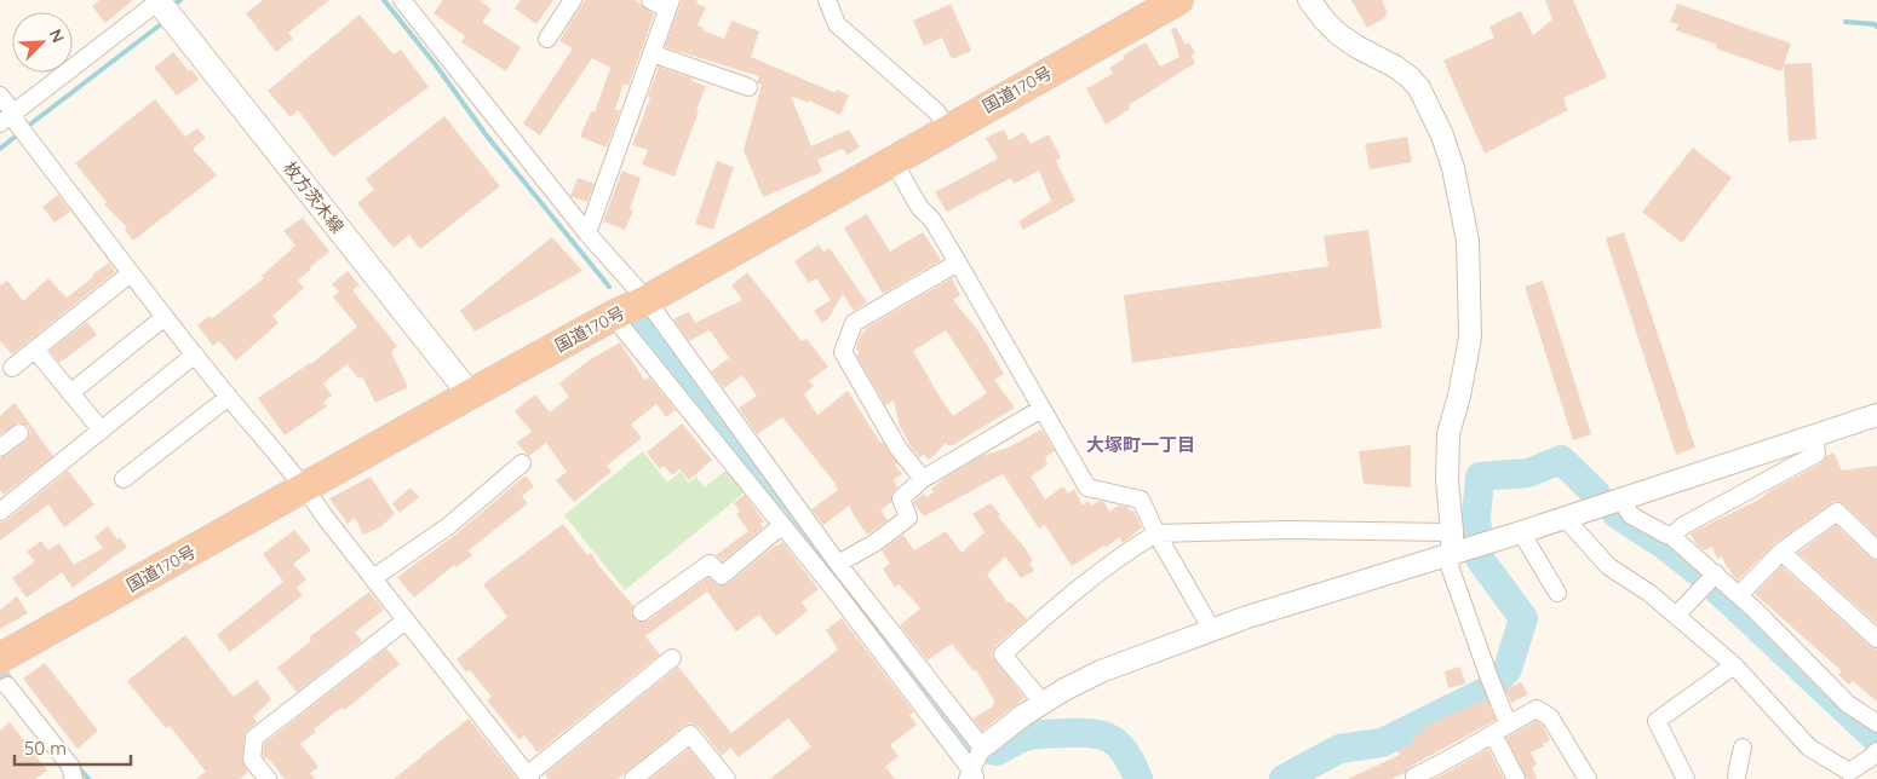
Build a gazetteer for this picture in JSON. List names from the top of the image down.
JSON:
{
  "streets": {
    "highway": ["国道170号"],
    "main road": ["枚方茨木線"]
  },
  "crossings": [
    ["国道170号", "枚方茨木線"]
  ],
  "districts": ["大塚町一丁目"],
  "scale_bar": "50 m",
  "north": "top right"
}
